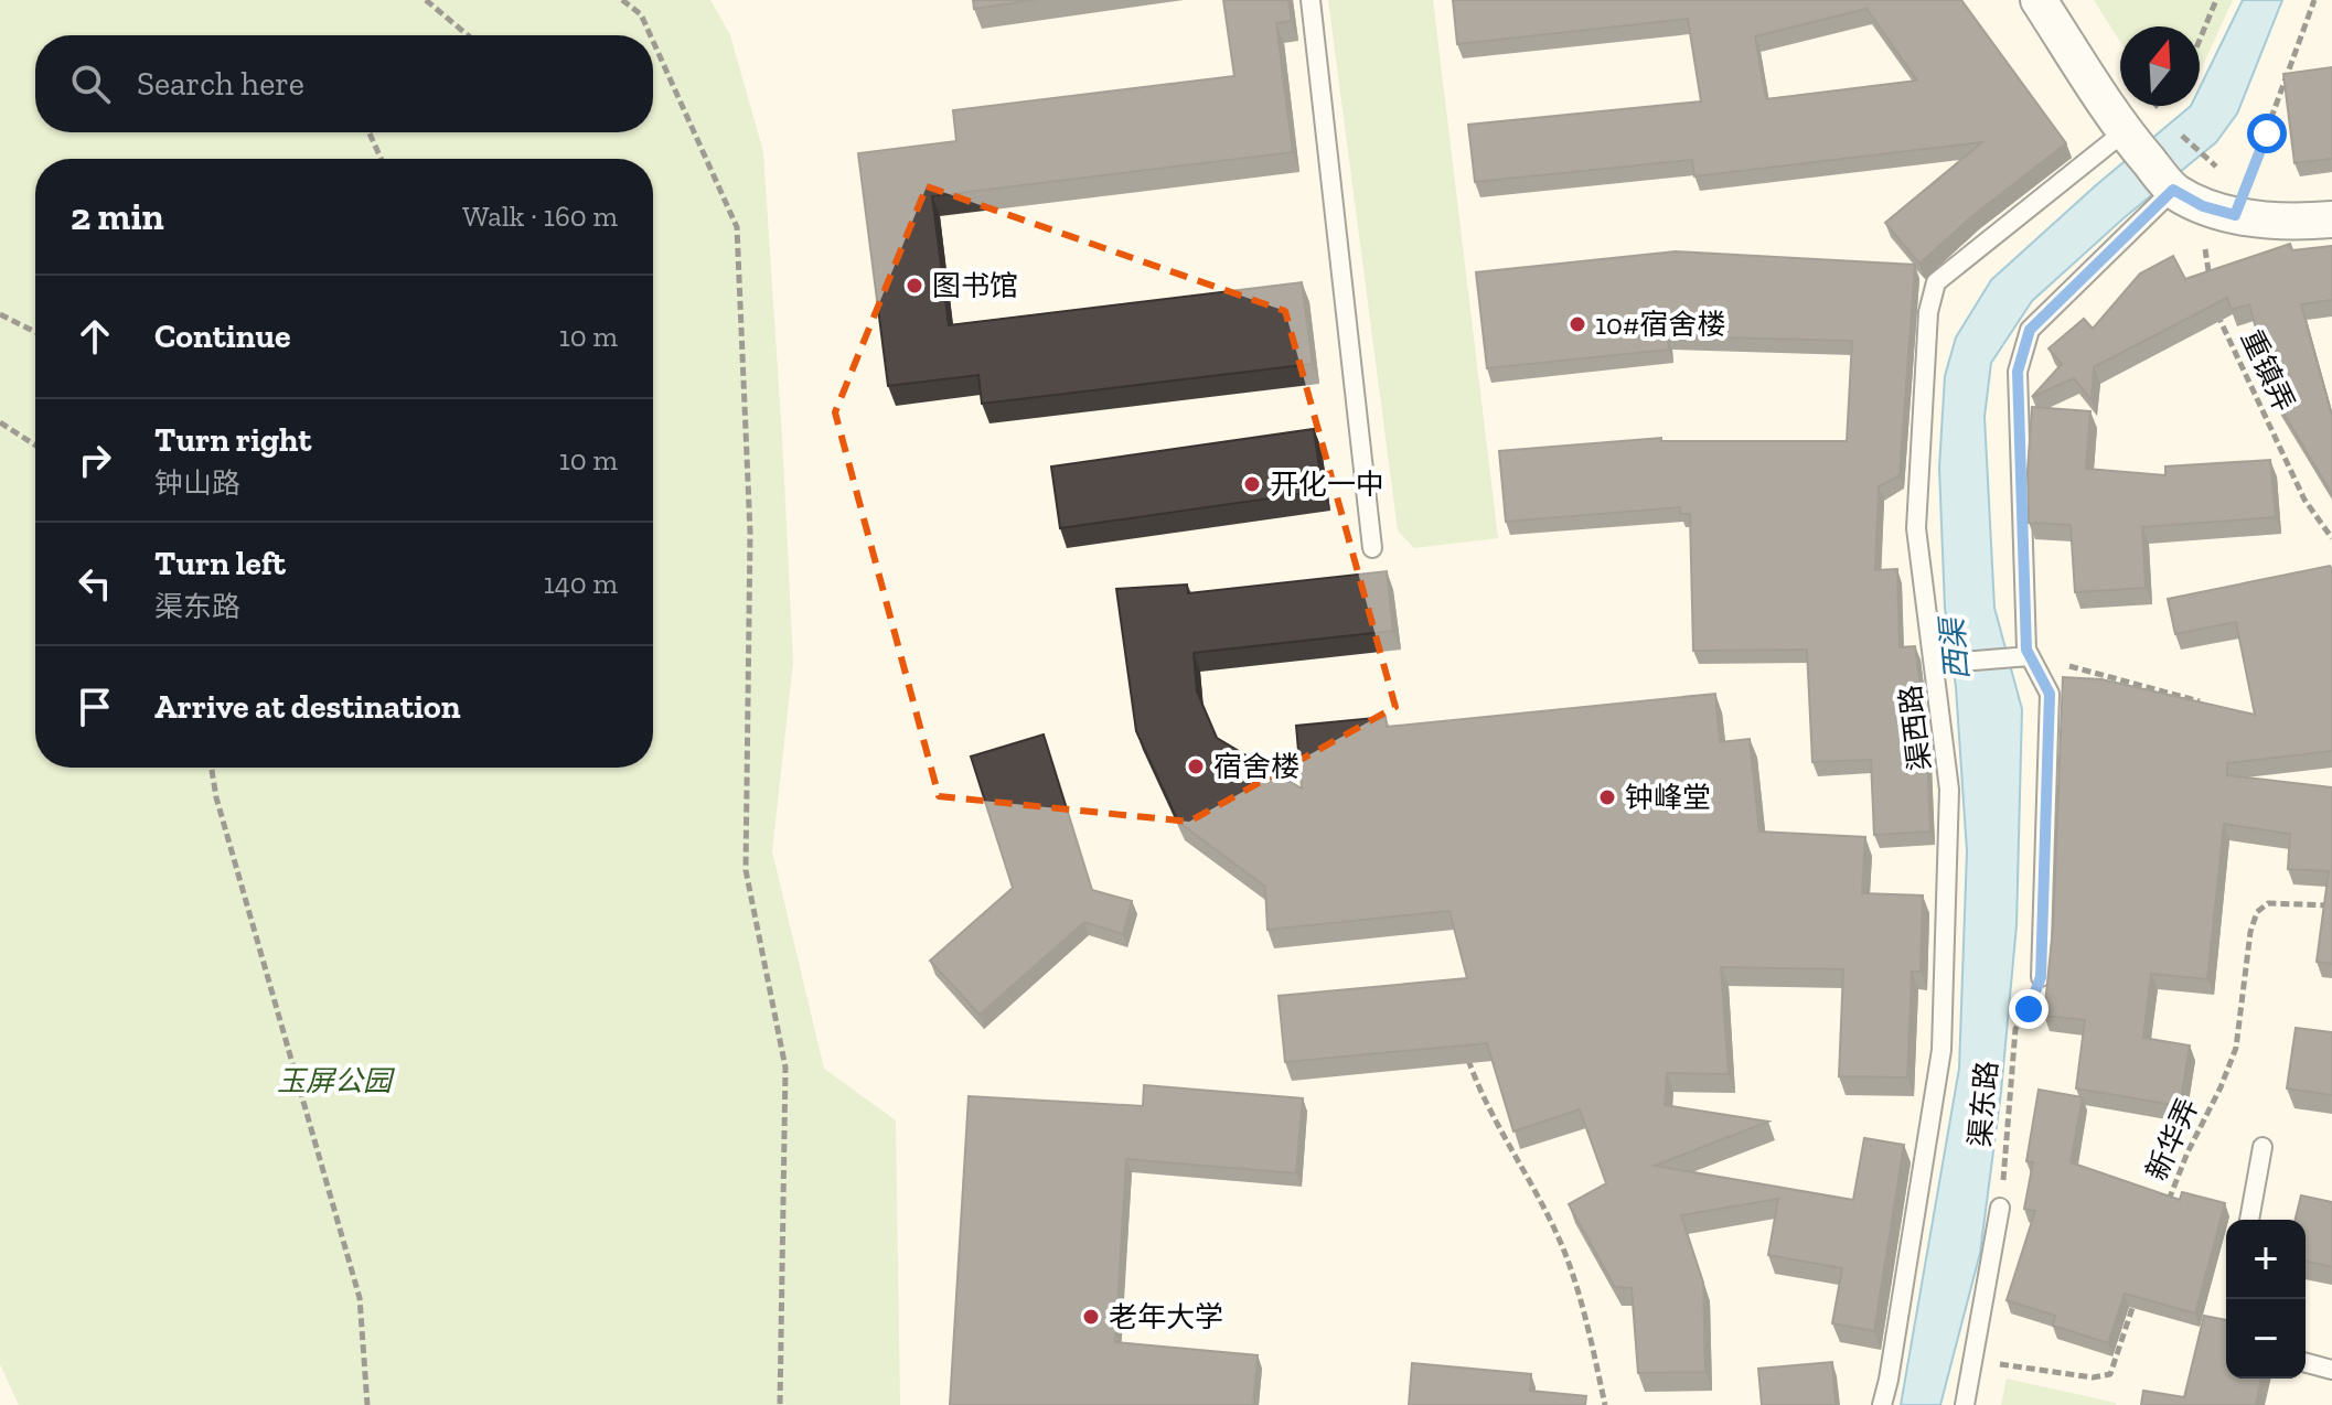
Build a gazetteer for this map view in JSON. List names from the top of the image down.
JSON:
{
  "streets": {
    "lane": ["渠西路"],
    "path": ["重镇弄", "渠东路", "新华弄"]
  },
  "water": ["西渠"],
  "parks": ["玉屏公园"],
  "places": [
    "图书馆",
    "10#宿舍楼",
    "开化一中",
    "宿舍楼",
    "钟峰堂",
    "老年大学"
  ],
  "north": "top",
  "page": {
    "search": "Search here",
    "heading": ["2 min", "Walk · 160 m"],
    "list": [
      ["Continue", "10 m"],
      ["Turn right", "钟山路", "10 m"],
      ["Turn left", "渠东路", "140 m"],
      "Arrive at destination"
    ],
    "map_buttons": ["+", "−"]
  }
}
